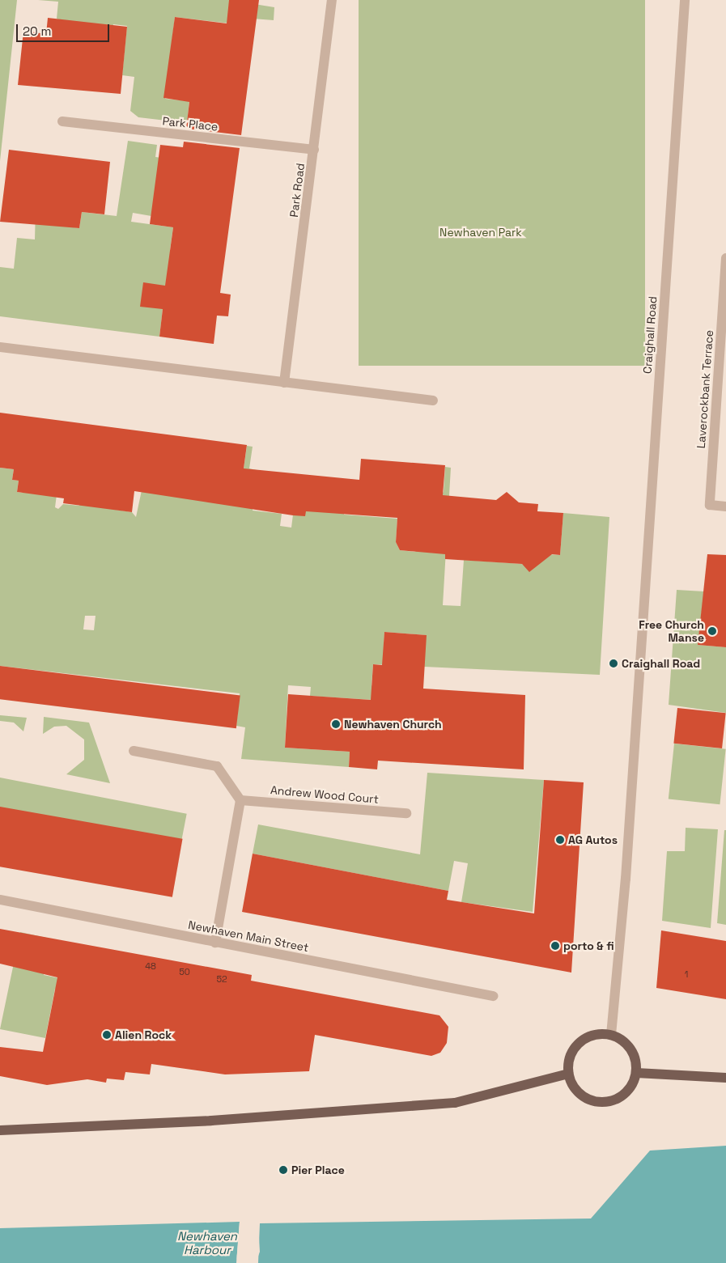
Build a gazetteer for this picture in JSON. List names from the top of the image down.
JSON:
{
  "streets": {
    "street": [
      "Park Place",
      "Park Road",
      "Craighall Road",
      "Laverockbank Terrace",
      "Andrew Wood Court",
      "Newhaven Main Street"
    ]
  },
  "crossings": [
    ["Park Place", "Park Road"]
  ],
  "water": ["Newhaven Harbour"],
  "parks": ["Newhaven Park"],
  "places": [
    "Free Church Manse",
    "Craighall Road",
    "Newhaven Church",
    "AG Autos",
    "porto & fi",
    "Alien Rock",
    "Pier Place"
  ],
  "house_numbers": [
    "48",
    "50",
    "1",
    "52"
  ],
  "scale_bar": "20 m"
}
